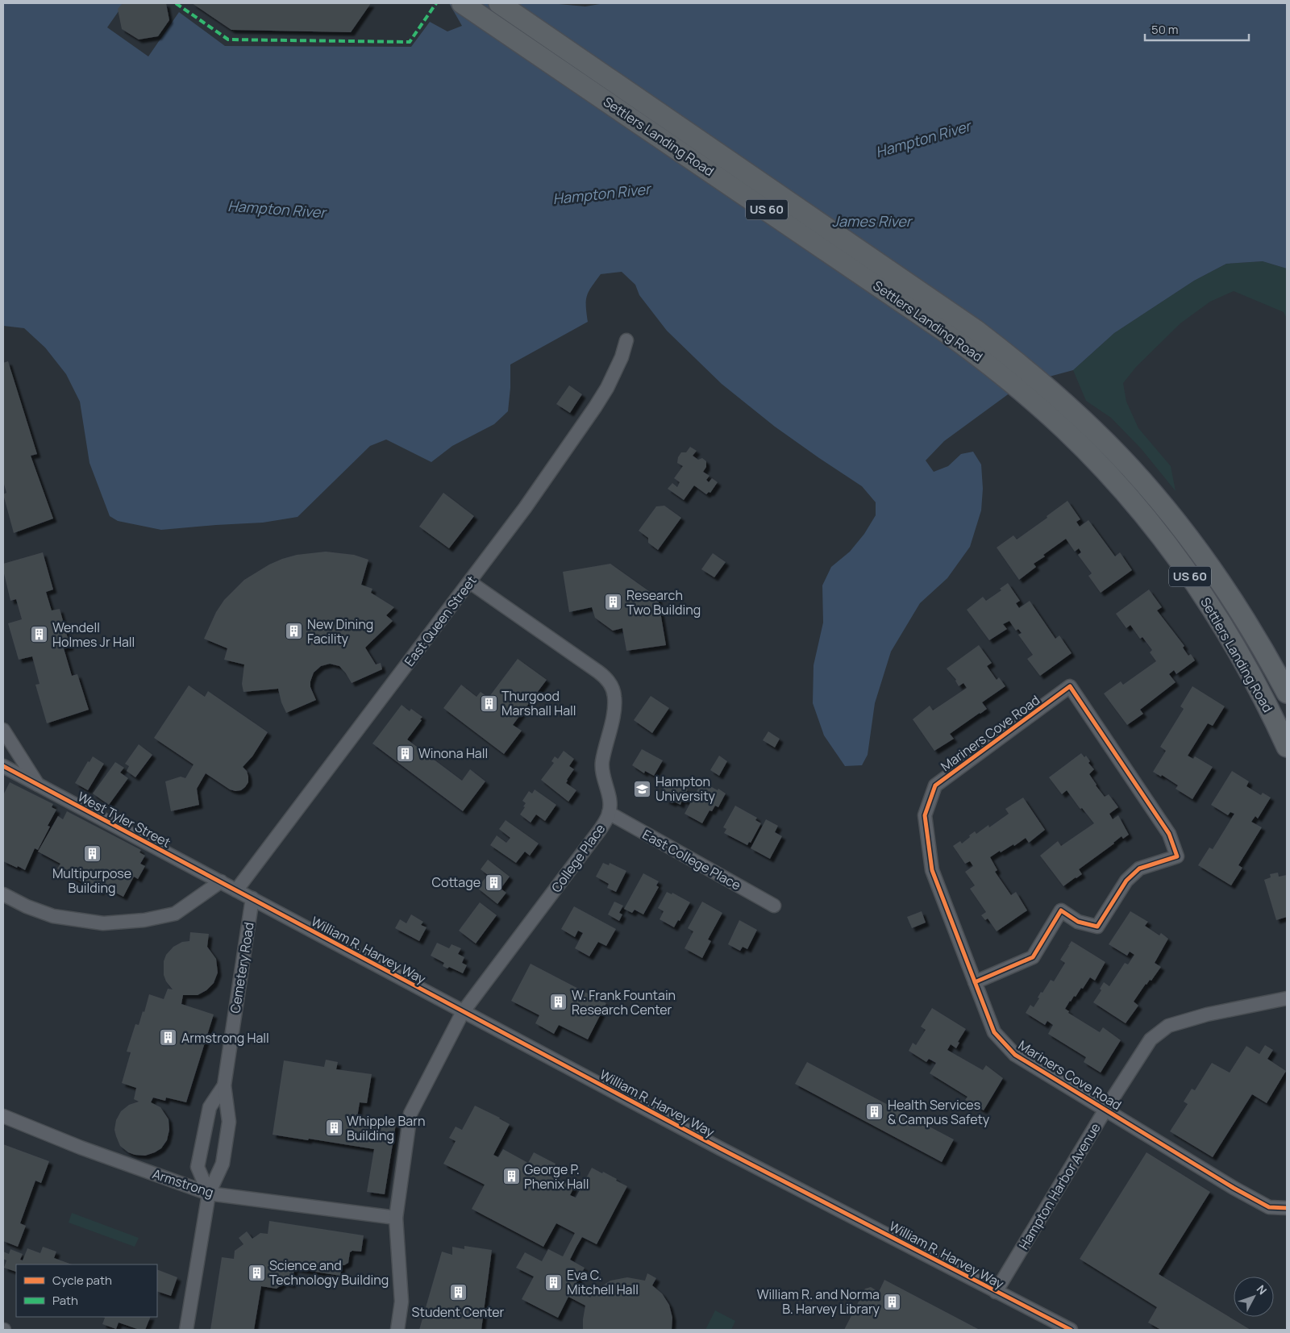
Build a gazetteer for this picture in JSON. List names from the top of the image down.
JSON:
{
  "streets": {
    "main road": ["Settlers Landing Road", "US 60"],
    "street": [
      "East Queen Street",
      "Mariners Cove Road",
      "West Tyler Street",
      "College Place",
      "East College Place",
      "William R. Harvey Way",
      "Cemetery Road",
      "Armstrong",
      "Hampton Harbor Avenue"
    ]
  },
  "crossings": [
    ["East Queen Street", "West Tyler Street"],
    ["East Queen Street", "College Place"],
    ["East Queen Street", "William R. Harvey Way"],
    ["Mariners Cove Road", "Hampton Harbor Avenue"],
    ["West Tyler Street", "William R. Harvey Way"],
    ["College Place", "East College Place"],
    ["College Place", "William R. Harvey Way"],
    ["College Place", "Armstrong"],
    ["William R. Harvey Way", "Cemetery Road"],
    ["William R. Harvey Way", "Hampton Harbor Avenue"],
    ["Cemetery Road", "Armstrong"]
  ],
  "water": ["Hampton River", "James River"],
  "places": {
    "building": [
      "Research Two Building",
      "New Dining Facility",
      "Wendell Holmes Jr Hall",
      "Thurgood Marshall Hall",
      "Winona Hall",
      "Multipurpose Building",
      "Cottage",
      "W. Frank Fountain Research Center",
      "Armstrong Hall",
      "Health Services & Campus Safety",
      "Whipple Barn Building",
      "George P. Phenix Hall",
      "Science and Technology Building",
      "Eva C. Mitchell Hall",
      "Student Center",
      "William R. and Norma B. Harvey Library"
    ],
    "school or university": ["Hampton University"]
  },
  "legend": ["Cycle path", "Path"],
  "scale_bar": "50 m",
  "north": "top right"
}
